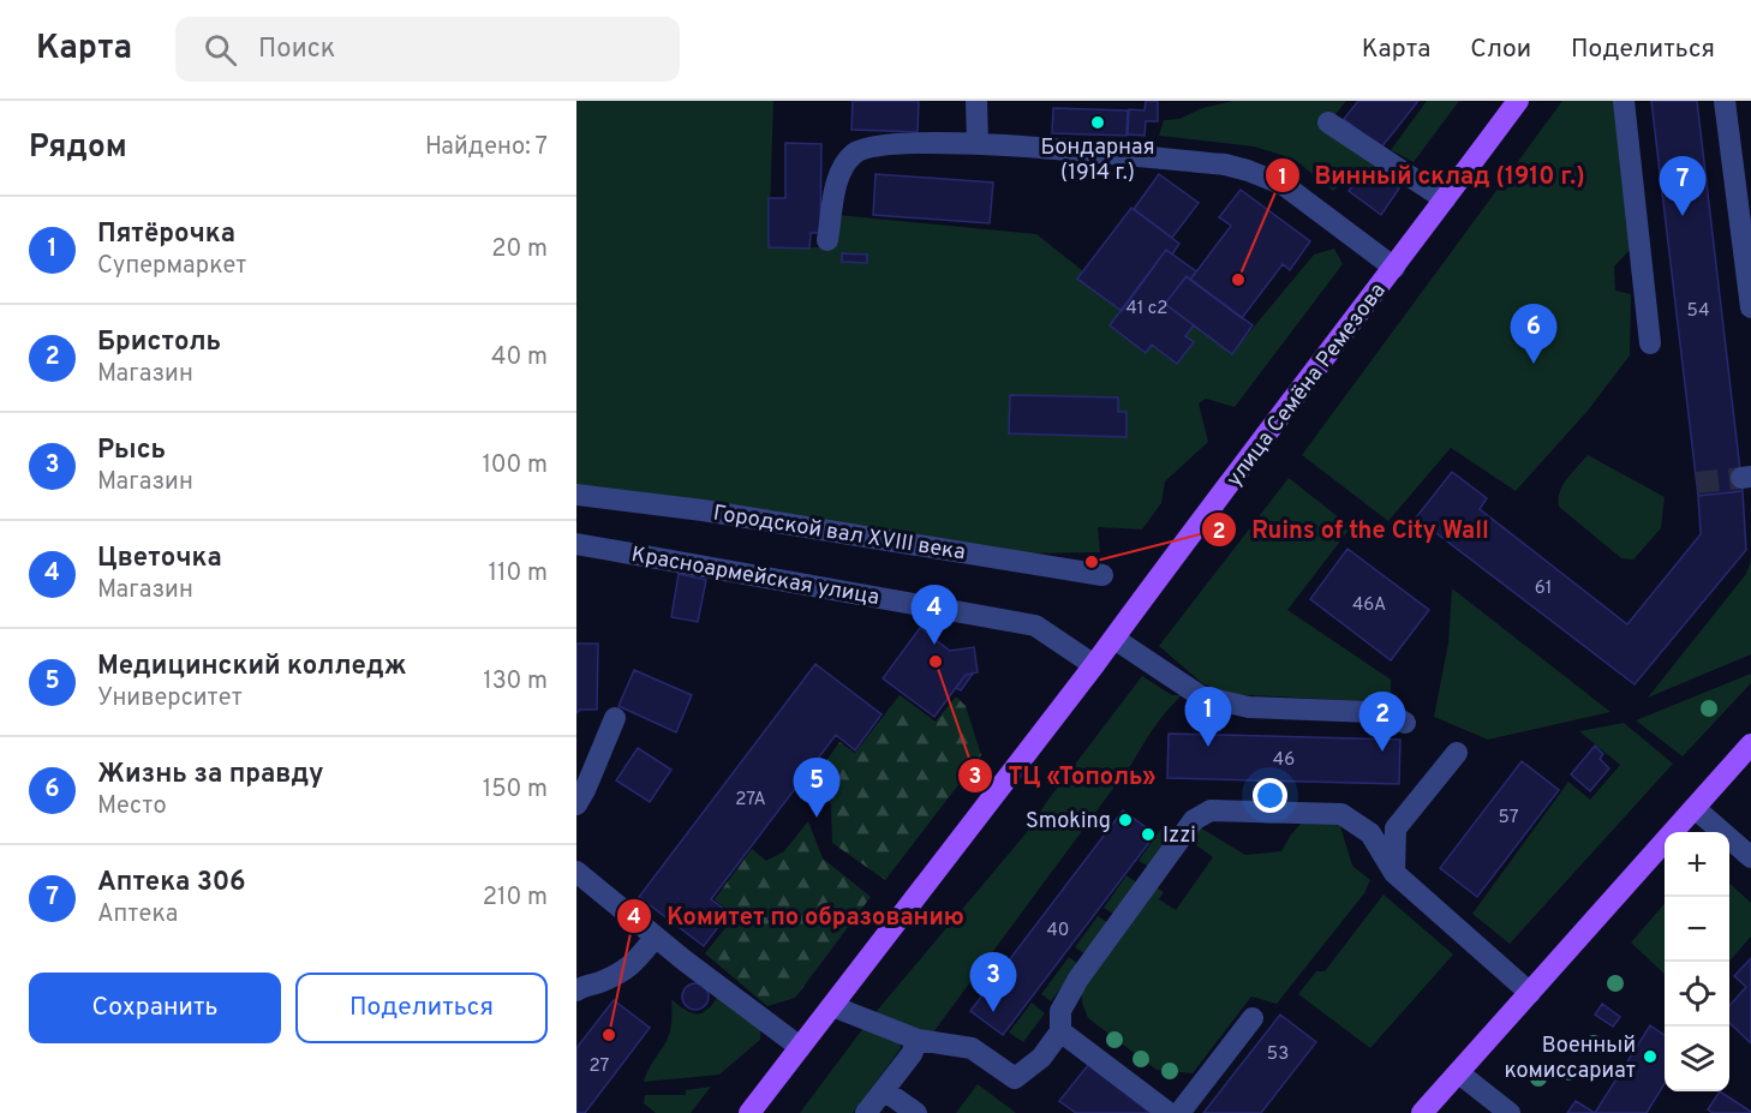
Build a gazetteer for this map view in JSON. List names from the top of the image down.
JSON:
{
  "streets": {
    "main road": ["улица Семёна Ремезова"],
    "street": ["Городской вал XVIII века", "Красноармейская улица"]
  },
  "crossings": [
    ["улица Семёна Ремезова", "Красноармейская улица"]
  ],
  "places": [
    "Бондарная (1914 г.)",
    "Винный склад (1910 г.)",
    "Ruins of the City Wall",
    "ТЦ «Тополь»",
    "Smoking",
    "Izzi",
    "Комитет по образованию",
    "Военный комиссариат"
  ],
  "house_numbers": [
    "41 с2",
    "54",
    "61",
    "46А",
    "46",
    "27А",
    "57",
    "40",
    "53",
    "27"
  ],
  "page": {
    "header": "Карта",
    "search": "Поиск",
    "nav": ["Карта", "Слои", "Поделиться"],
    "heading": ["Рядом", "Найдено: 7"],
    "pins": [
      "7",
      "6",
      "4",
      "1",
      "2",
      "5",
      "3"
    ],
    "list": [
      {
        "mark": "1",
        "name": "Пятёрочка",
        "note": "Супермаркет",
        "value": "20 m"
      },
      {
        "mark": "2",
        "name": "Бристоль",
        "note": "Магазин",
        "value": "40 m"
      },
      {
        "mark": "3",
        "name": "Рысь",
        "note": "Магазин",
        "value": "100 m"
      },
      {
        "mark": "4",
        "name": "Цветочка",
        "note": "Магазин",
        "value": "110 m"
      },
      {
        "mark": "5",
        "name": "Медицинский колледж",
        "note": "Университет",
        "value": "130 m"
      },
      {
        "mark": "6",
        "name": "Жизнь за правду",
        "note": "Место",
        "value": "150 m"
      },
      {
        "mark": "7",
        "name": "Аптека 306",
        "note": "Аптека",
        "value": "210 m"
      }
    ],
    "map_buttons": ["+", "−"],
    "buttons": ["Сохранить", "Поделиться"]
  }
}
